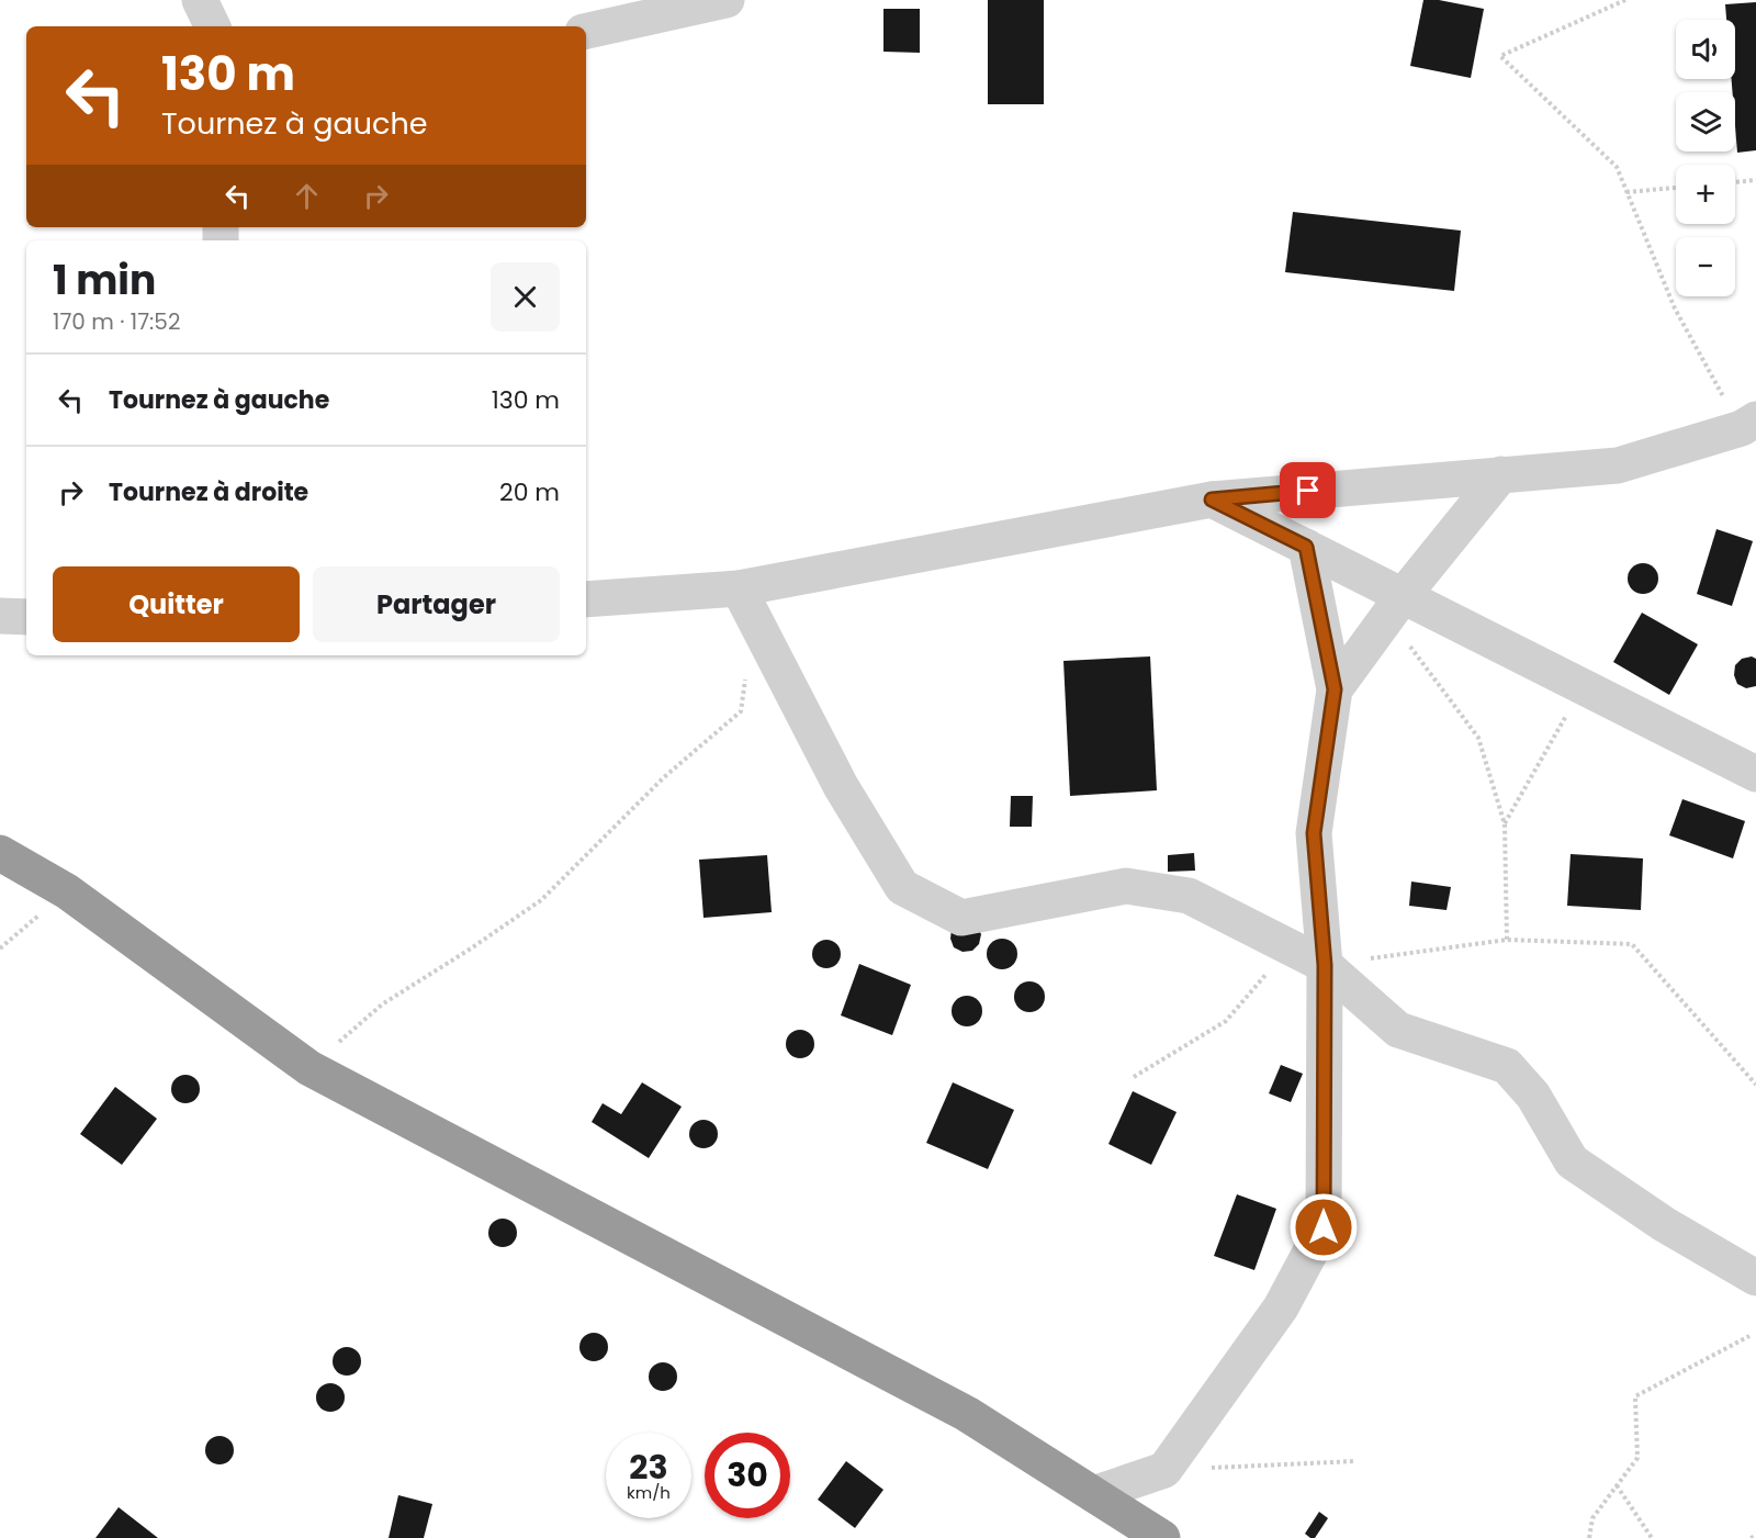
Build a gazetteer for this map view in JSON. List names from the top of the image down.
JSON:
{
  "page": {
    "map_buttons": ["+", "−"],
    "turn": ["130 m", "Tournez à gauche"],
    "heading": ["1 min", "170 m · 17:52"],
    "list": [
      {
        "name": "Tournez à gauche",
        "value": "130 m"
      },
      {
        "name": "Tournez à droite",
        "value": "20 m"
      }
    ],
    "buttons": ["Quitter", "Partager"],
    "speed": "23 km/h",
    "limit": "30"
  }
}
